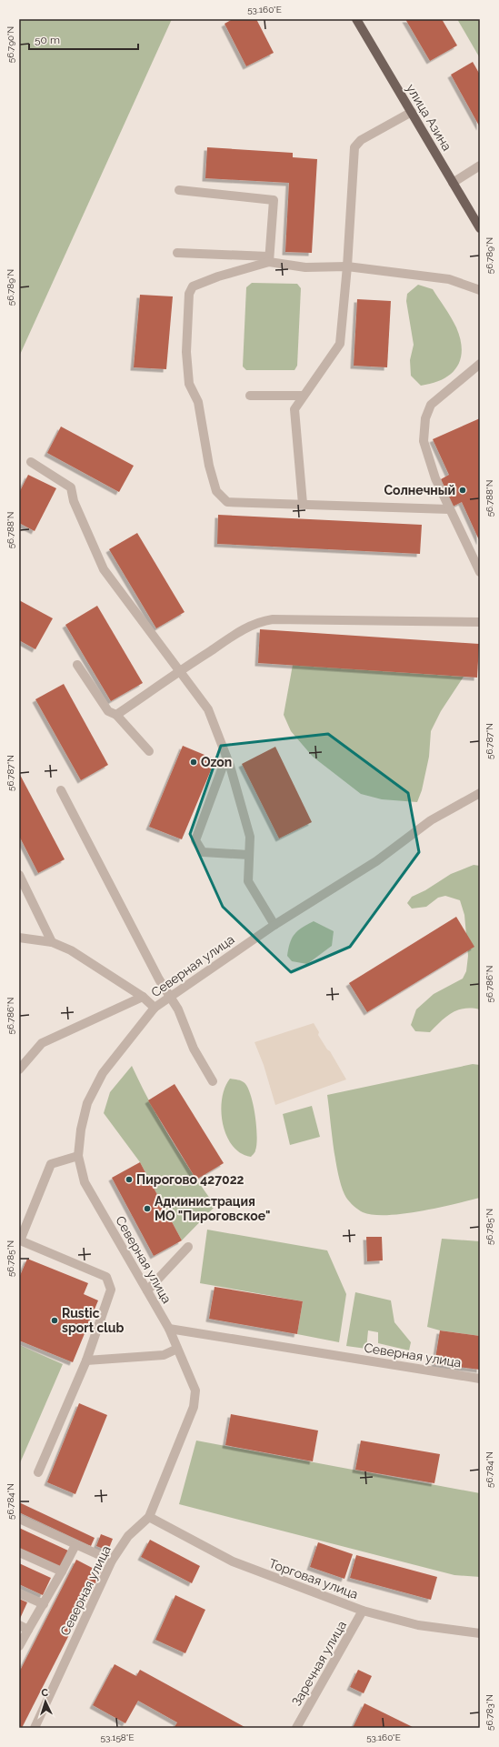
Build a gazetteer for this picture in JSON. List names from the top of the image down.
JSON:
{
  "streets": {
    "main road": ["улица Азина"],
    "street": ["Северная улица", "Торговая улица", "Заречная улица"]
  },
  "crossings": [
    ["Северная улица", "Торговая улица"],
    ["Торговая улица", "Заречная улица"]
  ],
  "places": [
    "Солнечный",
    "Ozon",
    "Пирогово 427022",
    "Администрация МО \"Пироговское\"",
    "Rustic sport club"
  ],
  "scale_bar": "50 m",
  "north": "top",
  "coordinates": [
    "53.160°E",
    "56.790°N",
    "56.789°N",
    "56.788°N",
    "56.787°N",
    "56.786°N",
    "56.785°N",
    "56.784°N",
    "56.783°N",
    "53.158°E"
  ]
}
